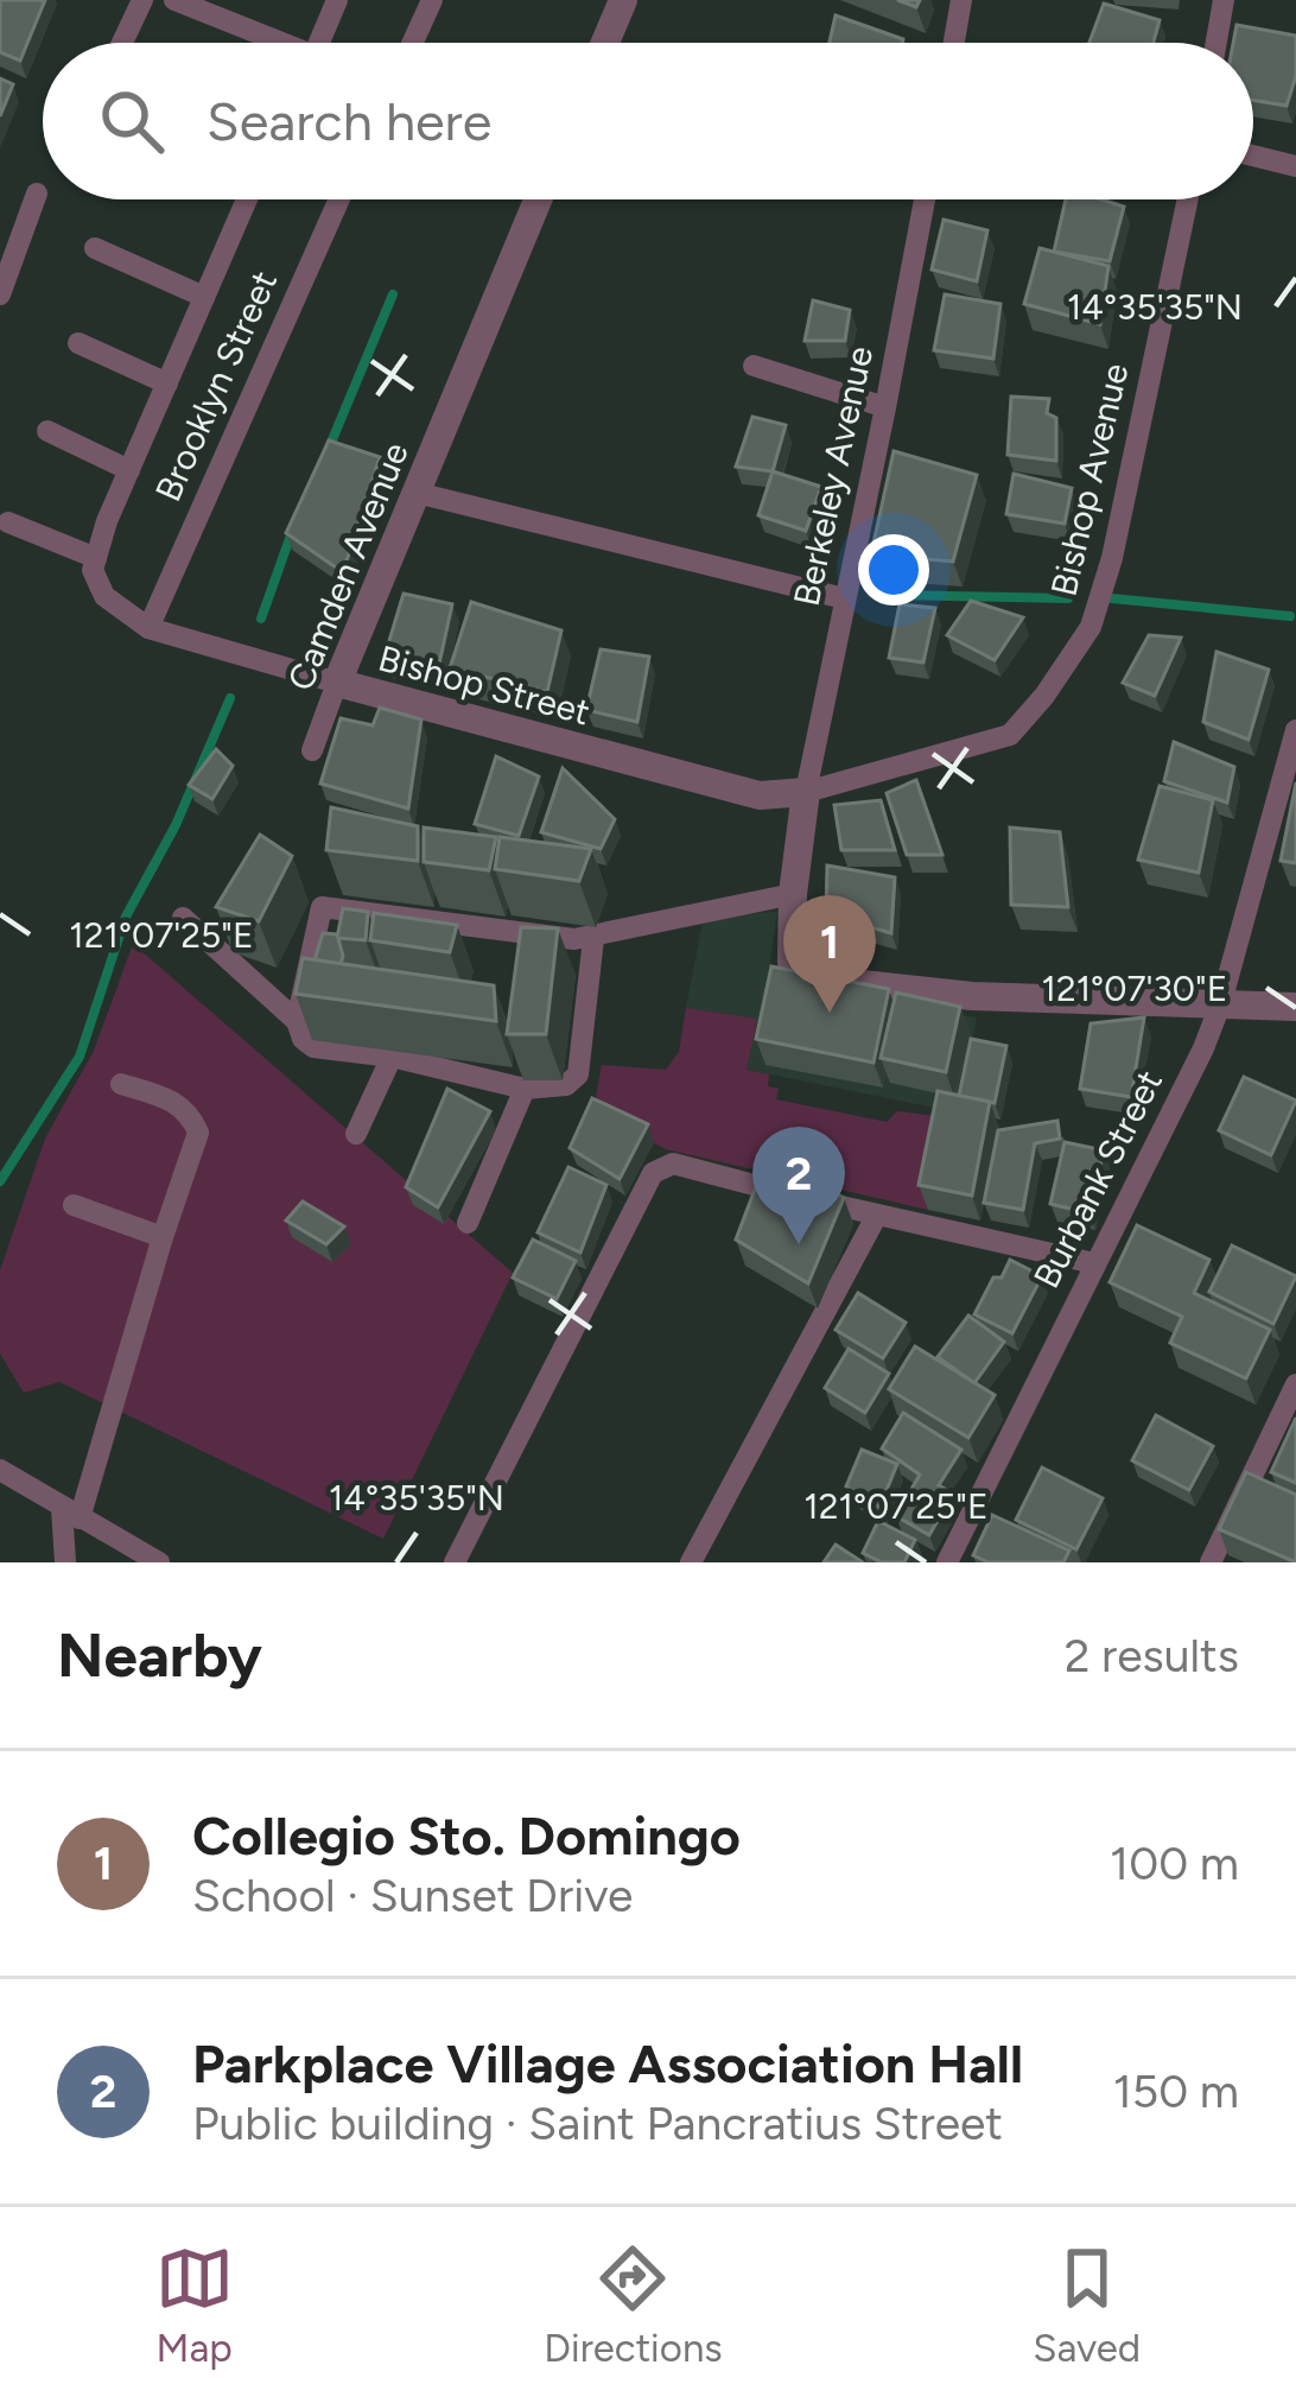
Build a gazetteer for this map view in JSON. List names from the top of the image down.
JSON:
{
  "streets": {
    "street": [
      "Brooklyn Street",
      "Berkeley Avenue",
      "Bishop Avenue",
      "Camden Avenue",
      "Bishop Street",
      "Burbank Street"
    ]
  },
  "crossings": [
    ["Brooklyn Street", "Bishop Street"],
    ["Berkeley Avenue", "Bishop Avenue"],
    ["Berkeley Avenue", "Bishop Street"],
    ["Bishop Avenue", "Bishop Street"],
    ["Camden Avenue", "Bishop Street"]
  ],
  "page": {
    "search": "Search here",
    "pins": ["1", "2"],
    "heading": ["Nearby", "2 results"],
    "list": [
      {
        "mark": "1",
        "name": "Collegio Sto. Domingo",
        "note": "School · Sunset Drive",
        "value": "100 m"
      },
      {
        "mark": "2",
        "name": "Parkplace Village Association Hall",
        "note": "Public building · Saint Pancratius Street",
        "value": "150 m"
      }
    ],
    "nav": ["Map", "Directions", "Saved"]
  },
  "coordinates": ["14°35'35\"N", "121°07'25\"E", "121°07'30\"E"]
}
